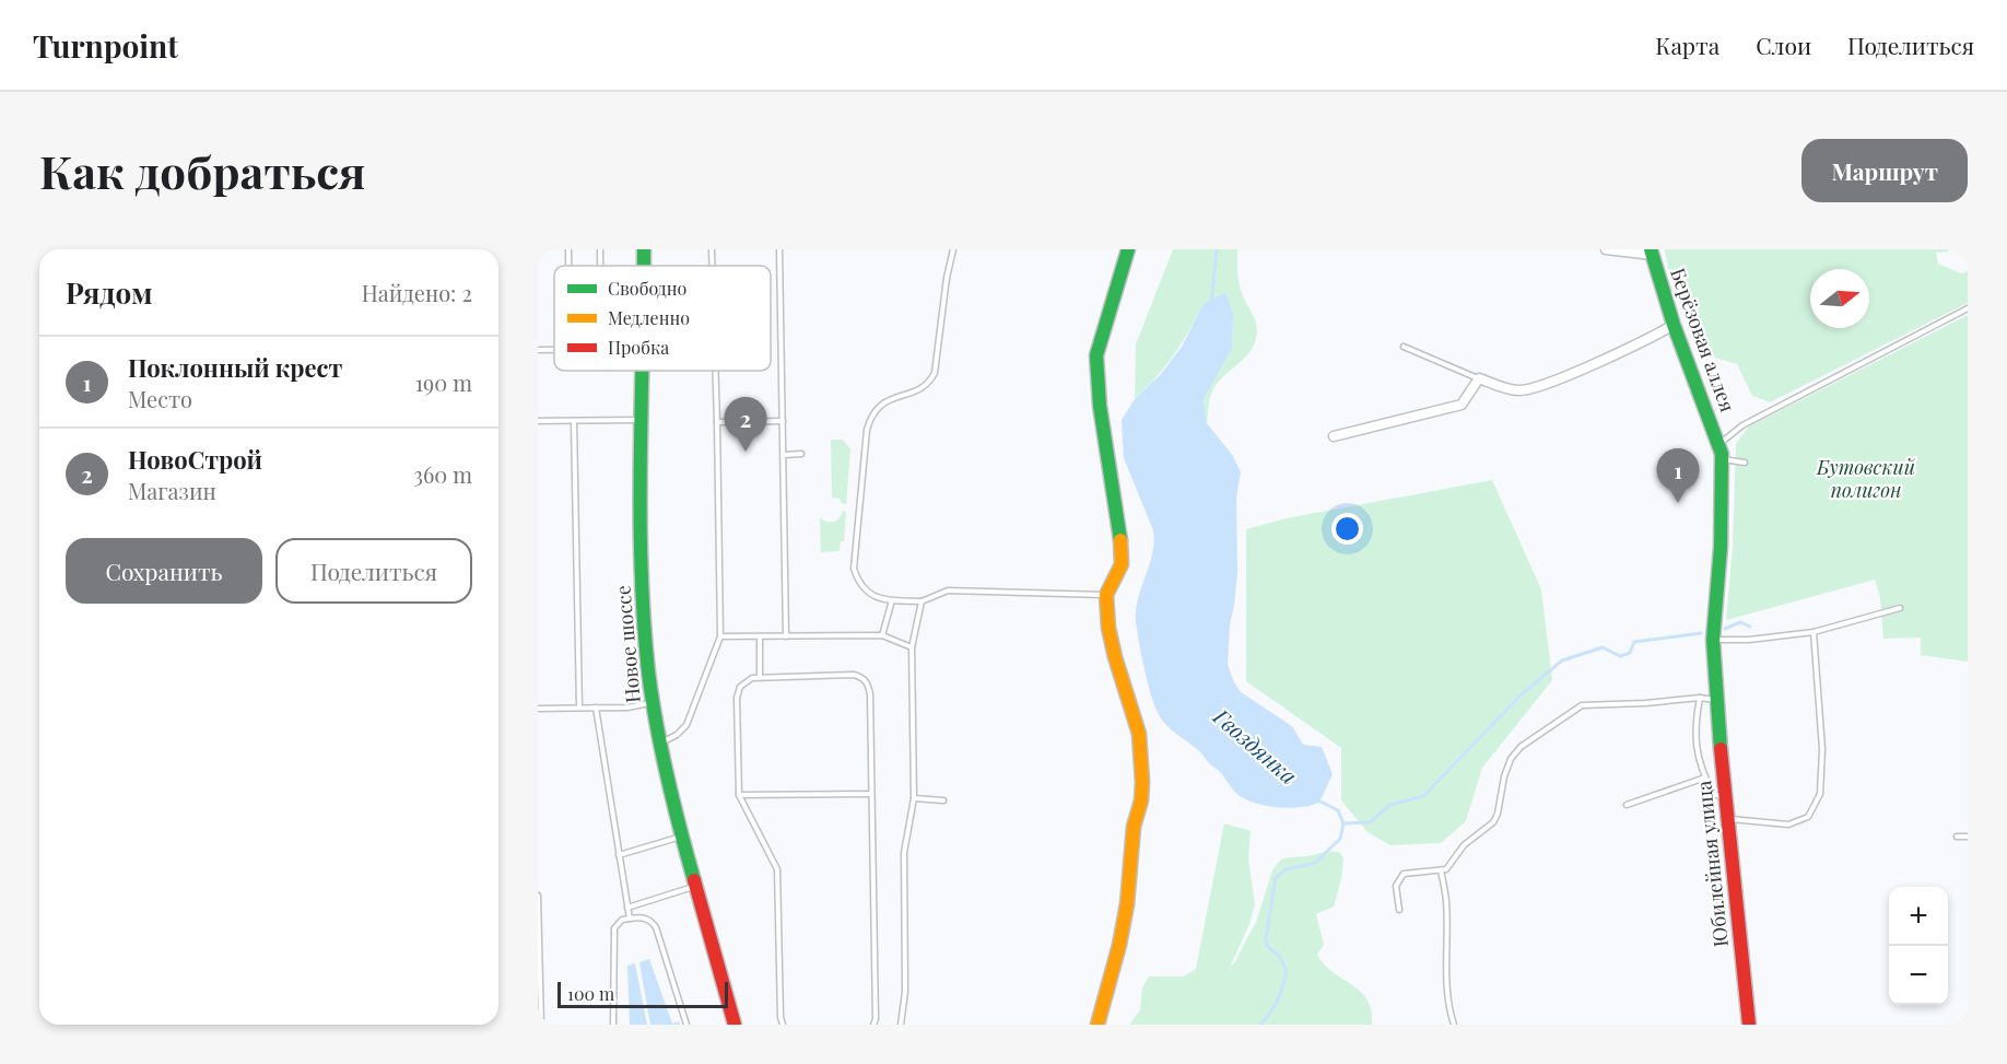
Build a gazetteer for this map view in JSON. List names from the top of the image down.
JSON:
{
  "streets": {
    "street": ["Берёзовая аллея", "Новое шоссе", "Юбилейная улица"]
  },
  "crossings": [
    ["Берёзовая аллея", "Юбилейная улица"]
  ],
  "water": ["Гвоздянка"],
  "parks": ["Бутовский полигон"],
  "legend": ["Свободно", "Медленно", "Пробка"],
  "scale_bar": "100 m",
  "north": "right",
  "page": {
    "header": "Turnpoint",
    "nav": ["Карта", "Слои", "Поделиться"],
    "buttons": [
      "Маршрут",
      ["Сохранить", "Поделиться"]
    ],
    "title": "Как добраться",
    "heading": ["Рядом", "Найдено: 2"],
    "list": [
      {
        "mark": "1",
        "name": "Поклонный крест",
        "note": "Место",
        "value": "190 m"
      },
      {
        "mark": "2",
        "name": "НовоСтрой",
        "note": "Магазин",
        "value": "360 m"
      }
    ],
    "pins": ["2", "1"],
    "map_buttons": ["+", "−"],
    "scale": "100 m"
  }
}
